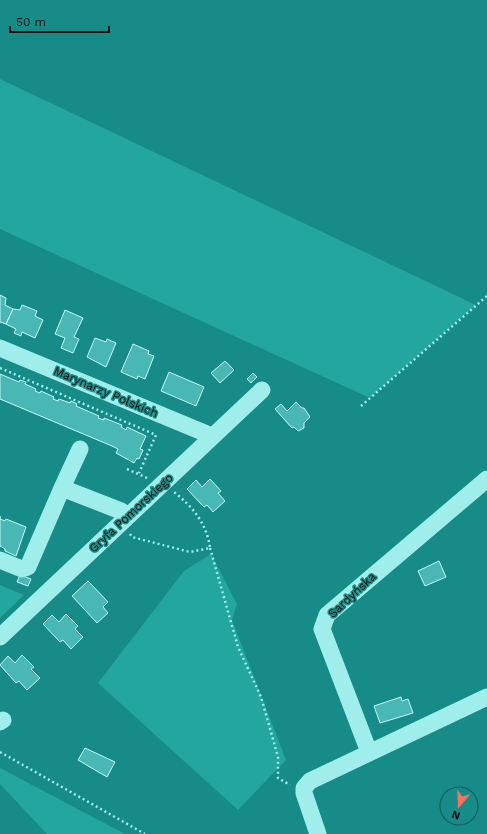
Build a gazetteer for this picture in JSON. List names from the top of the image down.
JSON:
{
  "streets": {
    "street": ["Marynarzy Polskich", "Gryfa Pomorskiego", "Sardyńska"]
  },
  "crossings": [
    ["Marynarzy Polskich", "Gryfa Pomorskiego"]
  ],
  "scale_bar": "50 m",
  "north": "bottom"
}
